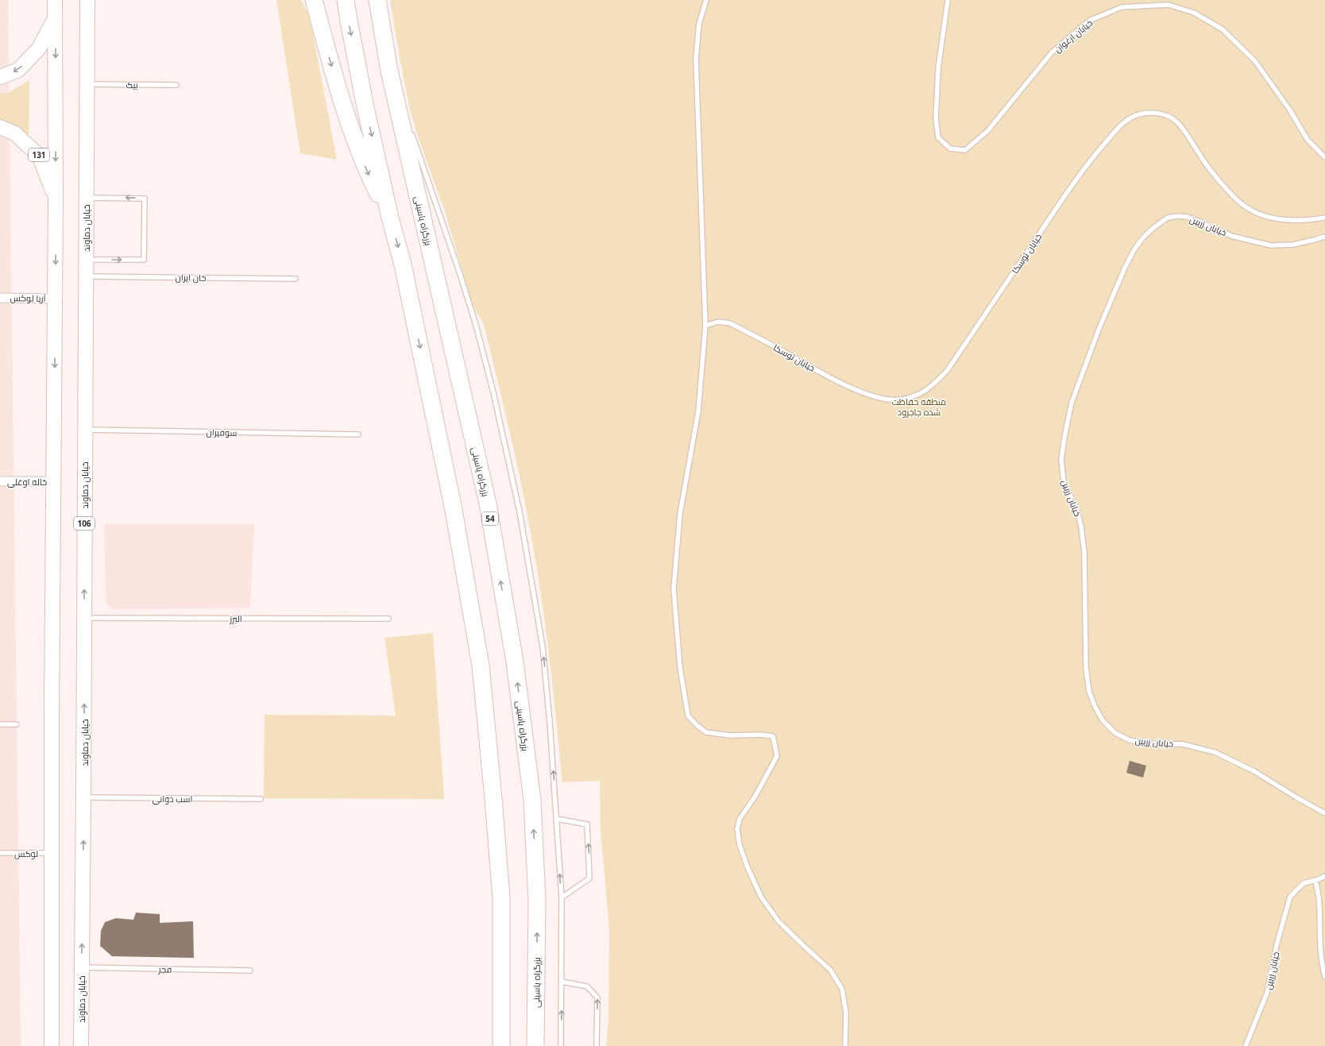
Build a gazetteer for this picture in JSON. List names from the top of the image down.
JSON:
{
  "streets": {
    "highway": ["بزرگراه یاسینی", "54"],
    "main road": ["131", "خیابان دماوند", "106"],
    "street": ["آریا لوکس", "خاله اوغلی"],
    "lane": [
      "خیابان ارغوان",
      "بیک",
      "خیابان زربین",
      "خیابان توسکا",
      "خان ایران",
      "سوفیران",
      "البرز",
      "اسب دوانی",
      "لوکس",
      "فجر"
    ]
  },
  "crossings": [
    ["بیک", "خیابان دماوند"],
    ["خیابان دماوند", "خان ایران"],
    ["خیابان دماوند", "سوفیران"],
    ["خیابان دماوند", "البرز"],
    ["خیابان دماوند", "اسب دوانی"],
    ["خیابان دماوند", "فجر"]
  ],
  "parks": ["منطقه حفاظت شده جاجرود"]
}
